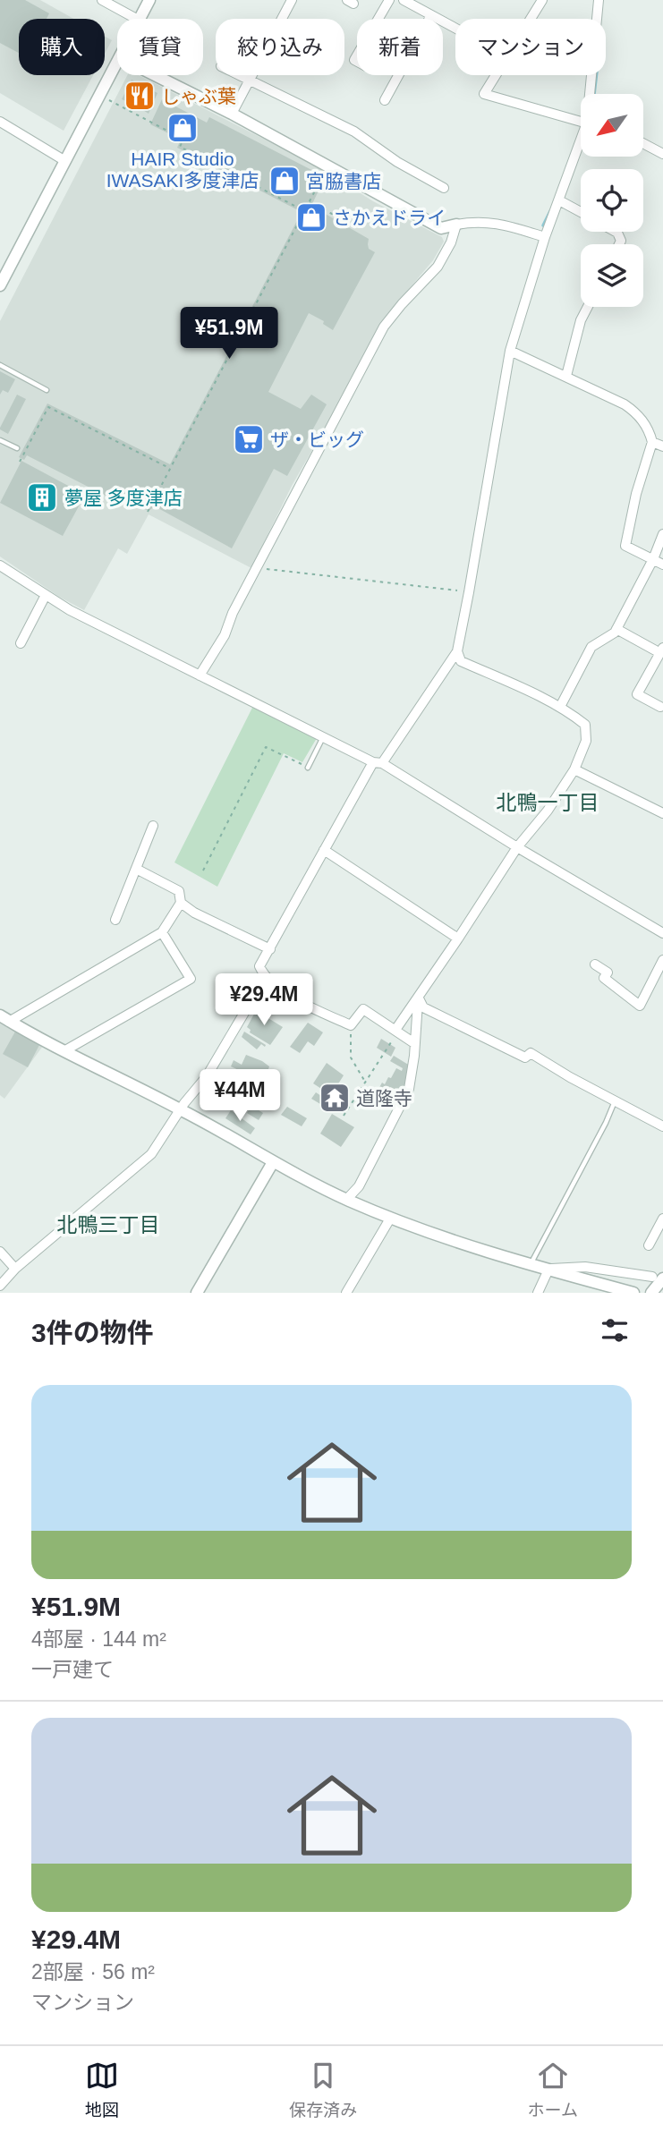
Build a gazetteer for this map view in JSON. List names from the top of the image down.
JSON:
{
  "districts": ["北鴨一丁目", "北鴨三丁目"],
  "places": {
    "restaurant": ["しゃぶ葉"],
    "shop": ["HAIR Studio IWASAKI多度津店", "宮脇書店", "さかえドライ"],
    "supermarket": ["ザ・ビッグ"],
    "building": ["夢屋 多度津店"],
    "temple": ["道隆寺"]
  },
  "north": "bottom left",
  "page": {
    "chip": [
      "購入",
      "賃貸",
      "絞り込み",
      "新着",
      "マンション"
    ],
    "price": ["¥51.9M", "¥29.4M", "¥44M"],
    "heading": "3件の物件",
    "list": [
      {
        "name": "¥51.9M",
        "note": "4部屋 · 144 m² · 一戸建て"
      },
      {
        "name": "¥29.4M",
        "note": "2部屋 · 56 m² · マンション"
      }
    ],
    "tabs": ["地図", "保存済み", "ホーム"]
  }
}
